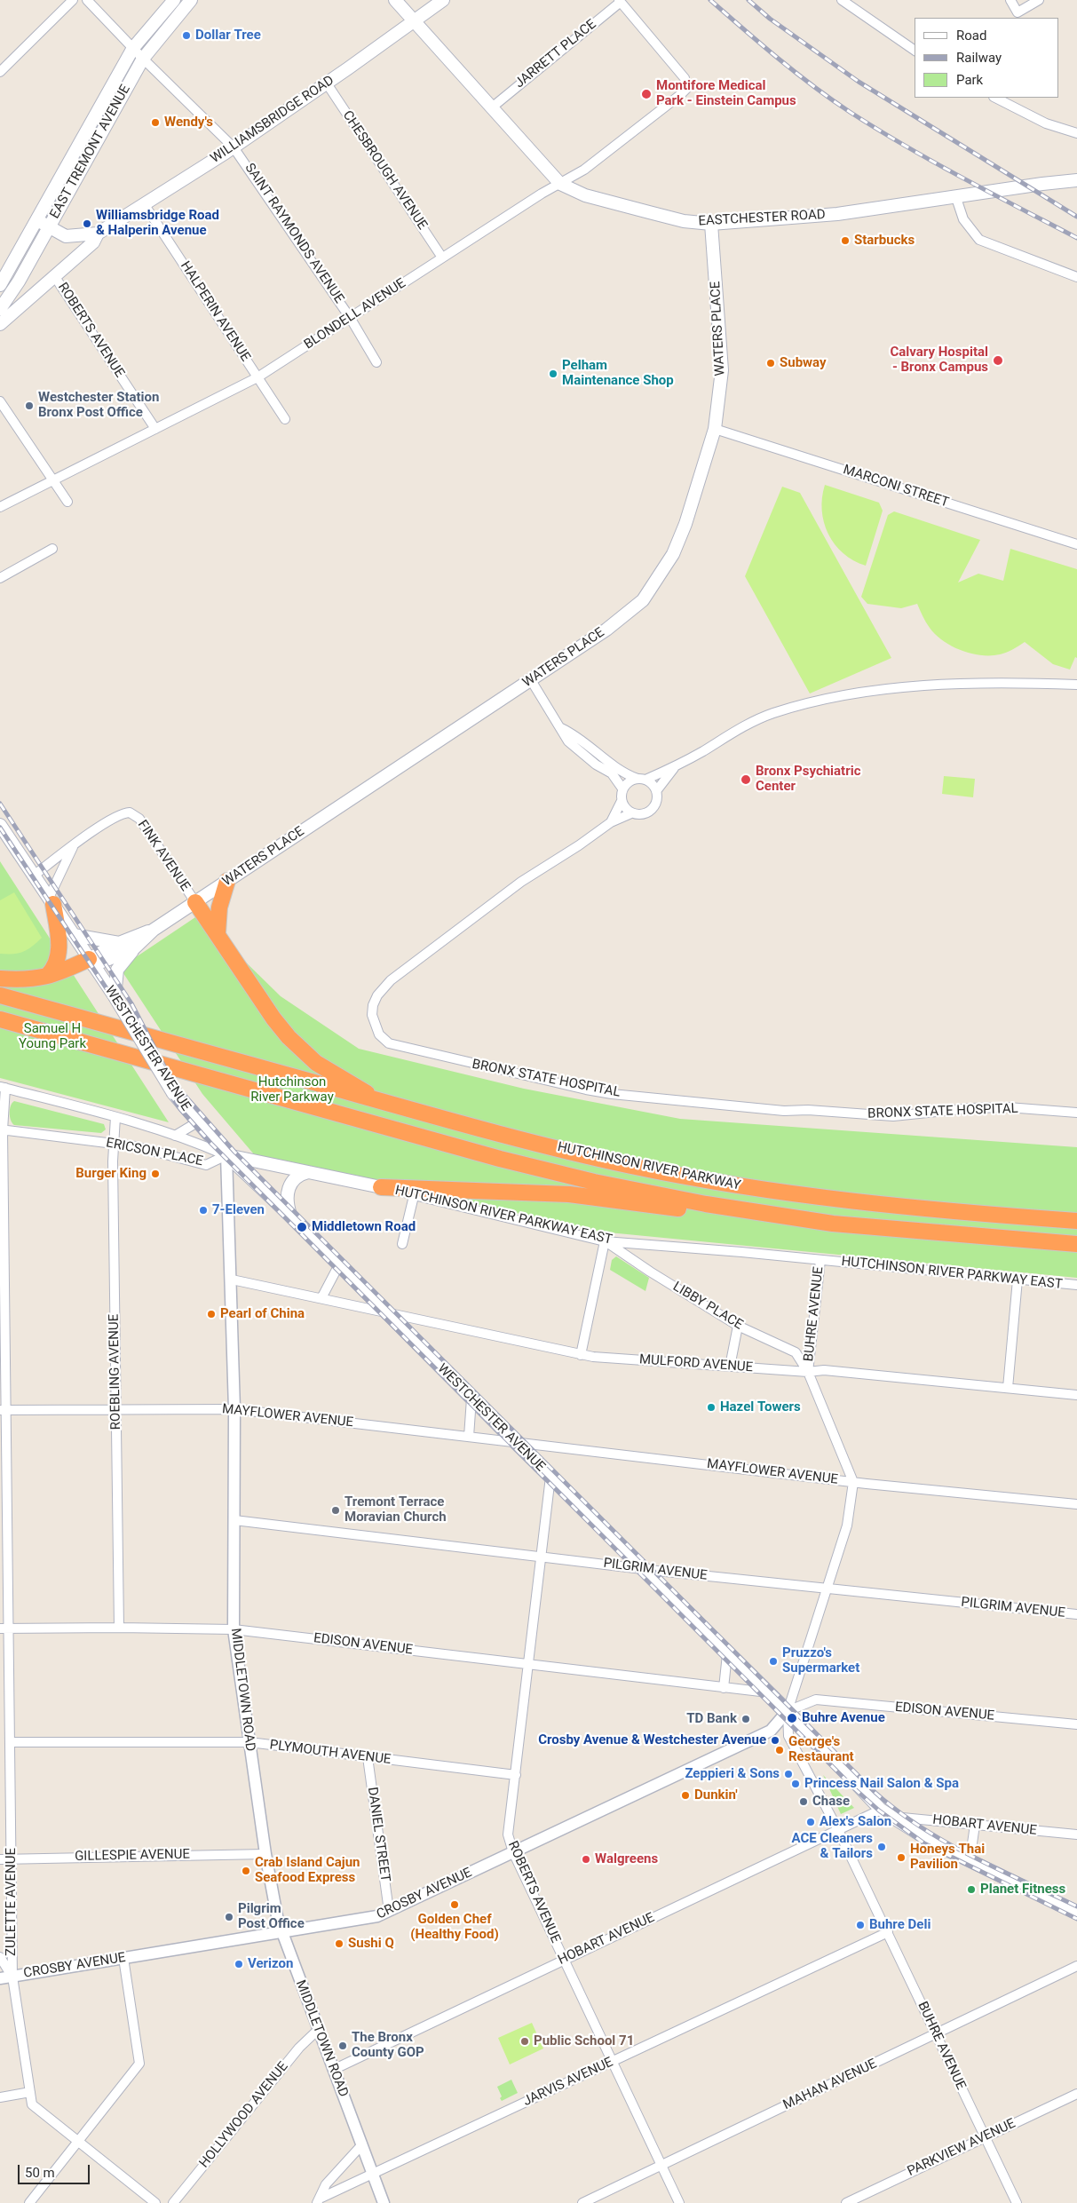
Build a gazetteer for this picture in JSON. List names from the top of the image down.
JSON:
{
  "streets": {
    "highway": ["HUTCHINSON RIVER PARKWAY"],
    "main road": [
      "WILLIAMSBRIDGE ROAD",
      "EAST TREMONT AVENUE",
      "EASTCHESTER ROAD",
      "WATERS PLACE",
      "WESTCHESTER AVENUE"
    ],
    "street": [
      "JARRETT PLACE",
      "CHESBROUGH AVENUE",
      "SAINT RAYMONDS AVENUE",
      "HALPERIN AVENUE",
      "BLONDELL AVENUE",
      "ROBERTS AVENUE",
      "MARCONI STREET",
      "FINK AVENUE",
      "BRONX STATE HOSPITAL",
      "ERICSON PLACE",
      "HUTCHINSON RIVER PARKWAY EAST",
      "LIBBY PLACE",
      "BUHRE AVENUE",
      "MULFORD AVENUE",
      "ROEBLING AVENUE",
      "MAYFLOWER AVENUE",
      "PILGRIM AVENUE",
      "EDISON AVENUE",
      "MIDDLETOWN ROAD",
      "PLYMOUTH AVENUE",
      "HOBART AVENUE",
      "DANIEL STREET",
      "GILLESPIE AVENUE",
      "CROSBY AVENUE",
      "ZULETTE AVENUE",
      "JARVIS AVENUE",
      "MAHAN AVENUE",
      "HOLLYWOOD AVENUE",
      "PARKVIEW AVENUE"
    ]
  },
  "crossings": [
    ["JARRETT PLACE", "EASTCHESTER ROAD"],
    ["JARRETT PLACE", "BLONDELL AVENUE"],
    ["WILLIAMSBRIDGE ROAD", "EAST TREMONT AVENUE"],
    ["WILLIAMSBRIDGE ROAD", "CHESBROUGH AVENUE"],
    ["WILLIAMSBRIDGE ROAD", "EASTCHESTER ROAD"],
    ["WILLIAMSBRIDGE ROAD", "SAINT RAYMONDS AVENUE"],
    ["WILLIAMSBRIDGE ROAD", "HALPERIN AVENUE"],
    ["WILLIAMSBRIDGE ROAD", "ROBERTS AVENUE"],
    ["EAST TREMONT AVENUE", "SAINT RAYMONDS AVENUE"],
    ["CHESBROUGH AVENUE", "BLONDELL AVENUE"],
    ["EASTCHESTER ROAD", "BLONDELL AVENUE"],
    ["EASTCHESTER ROAD", "WATERS PLACE"],
    ["SAINT RAYMONDS AVENUE", "BLONDELL AVENUE"],
    ["HALPERIN AVENUE", "BLONDELL AVENUE"],
    ["BLONDELL AVENUE", "ROBERTS AVENUE"],
    ["WATERS PLACE", "MARCONI STREET"],
    ["WATERS PLACE", "FINK AVENUE"],
    ["WATERS PLACE", "WESTCHESTER AVENUE"],
    ["ROBERTS AVENUE", "WESTCHESTER AVENUE"],
    ["ROBERTS AVENUE", "PILGRIM AVENUE"],
    ["ROBERTS AVENUE", "EDISON AVENUE"],
    ["ROBERTS AVENUE", "PLYMOUTH AVENUE"],
    ["ROBERTS AVENUE", "HOBART AVENUE"],
    ["ROBERTS AVENUE", "CROSBY AVENUE"],
    ["ROBERTS AVENUE", "JARVIS AVENUE"],
    ["ROBERTS AVENUE", "MAHAN AVENUE"],
    ["FINK AVENUE", "WESTCHESTER AVENUE"],
    ["WESTCHESTER AVENUE", "ERICSON PLACE"],
    ["WESTCHESTER AVENUE", "BUHRE AVENUE"],
    ["WESTCHESTER AVENUE", "MULFORD AVENUE"],
    ["WESTCHESTER AVENUE", "MAYFLOWER AVENUE"],
    ["WESTCHESTER AVENUE", "PILGRIM AVENUE"],
    ["WESTCHESTER AVENUE", "EDISON AVENUE"],
    ["WESTCHESTER AVENUE", "MIDDLETOWN ROAD"],
    ["WESTCHESTER AVENUE", "HOBART AVENUE"],
    ["WESTCHESTER AVENUE", "CROSBY AVENUE"],
    ["ERICSON PLACE", "ROEBLING AVENUE"],
    ["ERICSON PLACE", "MIDDLETOWN ROAD"],
    ["ERICSON PLACE", "ZULETTE AVENUE"],
    ["HUTCHINSON RIVER PARKWAY EAST", "LIBBY PLACE"],
    ["HUTCHINSON RIVER PARKWAY EAST", "BUHRE AVENUE"],
    ["LIBBY PLACE", "BUHRE AVENUE"],
    ["LIBBY PLACE", "MULFORD AVENUE"],
    ["BUHRE AVENUE", "MULFORD AVENUE"],
    ["BUHRE AVENUE", "MAYFLOWER AVENUE"],
    ["BUHRE AVENUE", "PILGRIM AVENUE"],
    ["BUHRE AVENUE", "EDISON AVENUE"],
    ["BUHRE AVENUE", "HOBART AVENUE"],
    ["BUHRE AVENUE", "CROSBY AVENUE"],
    ["BUHRE AVENUE", "JARVIS AVENUE"],
    ["BUHRE AVENUE", "MAHAN AVENUE"],
    ["BUHRE AVENUE", "PARKVIEW AVENUE"],
    ["MULFORD AVENUE", "MIDDLETOWN ROAD"],
    ["ROEBLING AVENUE", "MAYFLOWER AVENUE"],
    ["ROEBLING AVENUE", "EDISON AVENUE"],
    ["MAYFLOWER AVENUE", "MIDDLETOWN ROAD"],
    ["MAYFLOWER AVENUE", "ZULETTE AVENUE"],
    ["PILGRIM AVENUE", "MIDDLETOWN ROAD"],
    ["EDISON AVENUE", "MIDDLETOWN ROAD"],
    ["EDISON AVENUE", "CROSBY AVENUE"],
    ["EDISON AVENUE", "ZULETTE AVENUE"],
    ["MIDDLETOWN ROAD", "PLYMOUTH AVENUE"],
    ["MIDDLETOWN ROAD", "HOBART AVENUE"],
    ["MIDDLETOWN ROAD", "GILLESPIE AVENUE"],
    ["MIDDLETOWN ROAD", "CROSBY AVENUE"],
    ["MIDDLETOWN ROAD", "JARVIS AVENUE"],
    ["MIDDLETOWN ROAD", "HOLLYWOOD AVENUE"],
    ["PLYMOUTH AVENUE", "DANIEL STREET"],
    ["PLYMOUTH AVENUE", "ZULETTE AVENUE"],
    ["DANIEL STREET", "CROSBY AVENUE"],
    ["GILLESPIE AVENUE", "ZULETTE AVENUE"],
    ["CROSBY AVENUE", "ZULETTE AVENUE"]
  ],
  "parks": ["Samuel H Young Park", "Hutchinson River Parkway"],
  "places": [
    "Dollar Tree",
    "Montifore Medical Park - Einstein Campus",
    "Wendy's",
    "Williamsbridge Road & Halperin Avenue",
    "Starbucks",
    "Calvary Hospital - Bronx Campus",
    "Subway",
    "Pelham Maintenance Shop",
    "Westchester Station Bronx Post Office",
    "Bronx Psychiatric Center",
    "Burger King",
    "7-Eleven",
    "Middletown Road",
    "Pearl of China",
    "Hazel Towers",
    "Tremont Terrace Moravian Church",
    "Pruzzo's Supermarket",
    "Buhre Avenue",
    "TD Bank",
    "Crosby Avenue & Westchester Avenue",
    "George's Restaurant",
    "Zeppieri & Sons",
    "Princess Nail Salon & Spa",
    "Dunkin'",
    "Chase",
    "Alex's Salon",
    "ACE Cleaners & Tailors",
    "Honeys Thai Pavilion",
    "Walgreens",
    "Crab Island Cajun Seafood Express",
    "Planet Fitness",
    "Golden Chef (Healthy Food)",
    "Pilgrim Post Office",
    "Buhre Deli",
    "Sushi Q",
    "Verizon",
    "Public School 71",
    "The Bronx County GOP"
  ],
  "legend": ["Road", "Railway", "Park"],
  "scale_bar": "50 m"
}
